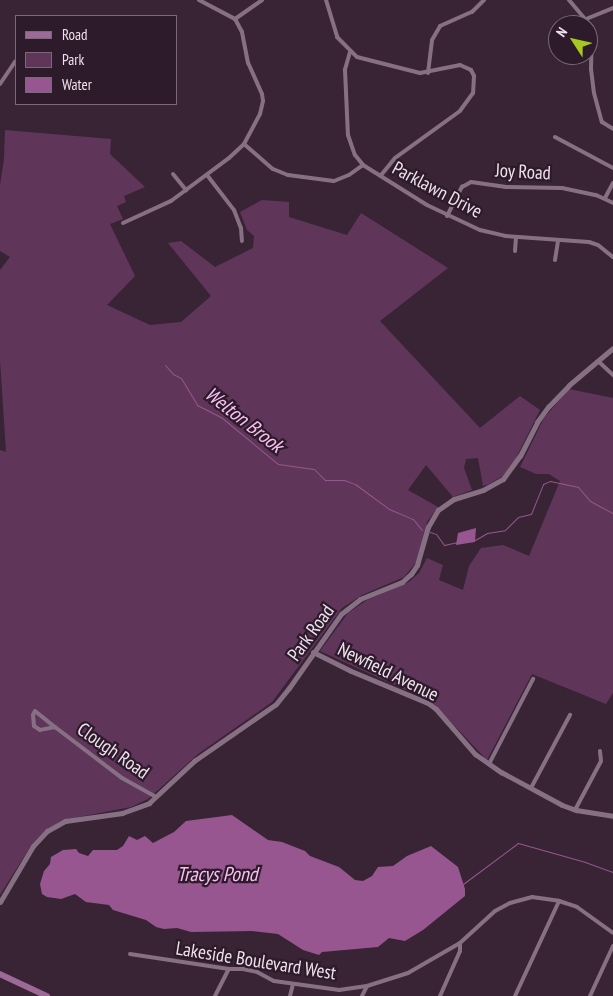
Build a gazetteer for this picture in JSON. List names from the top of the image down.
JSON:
{
  "streets": {
    "main road": ["Park Road", "Newfield Avenue"],
    "street": [
      "Joy Road",
      "Parklawn Drive",
      "Clough Road",
      "Lakeside Boulevard West"
    ]
  },
  "crossings": [
    ["Joy Road", "Parklawn Drive"],
    ["Park Road", "Newfield Avenue"],
    ["Park Road", "Clough Road"]
  ],
  "water": ["Welton Brook", "Tracys Pond"],
  "legend": ["Road", "Park", "Water"],
  "north": "top left"
}
